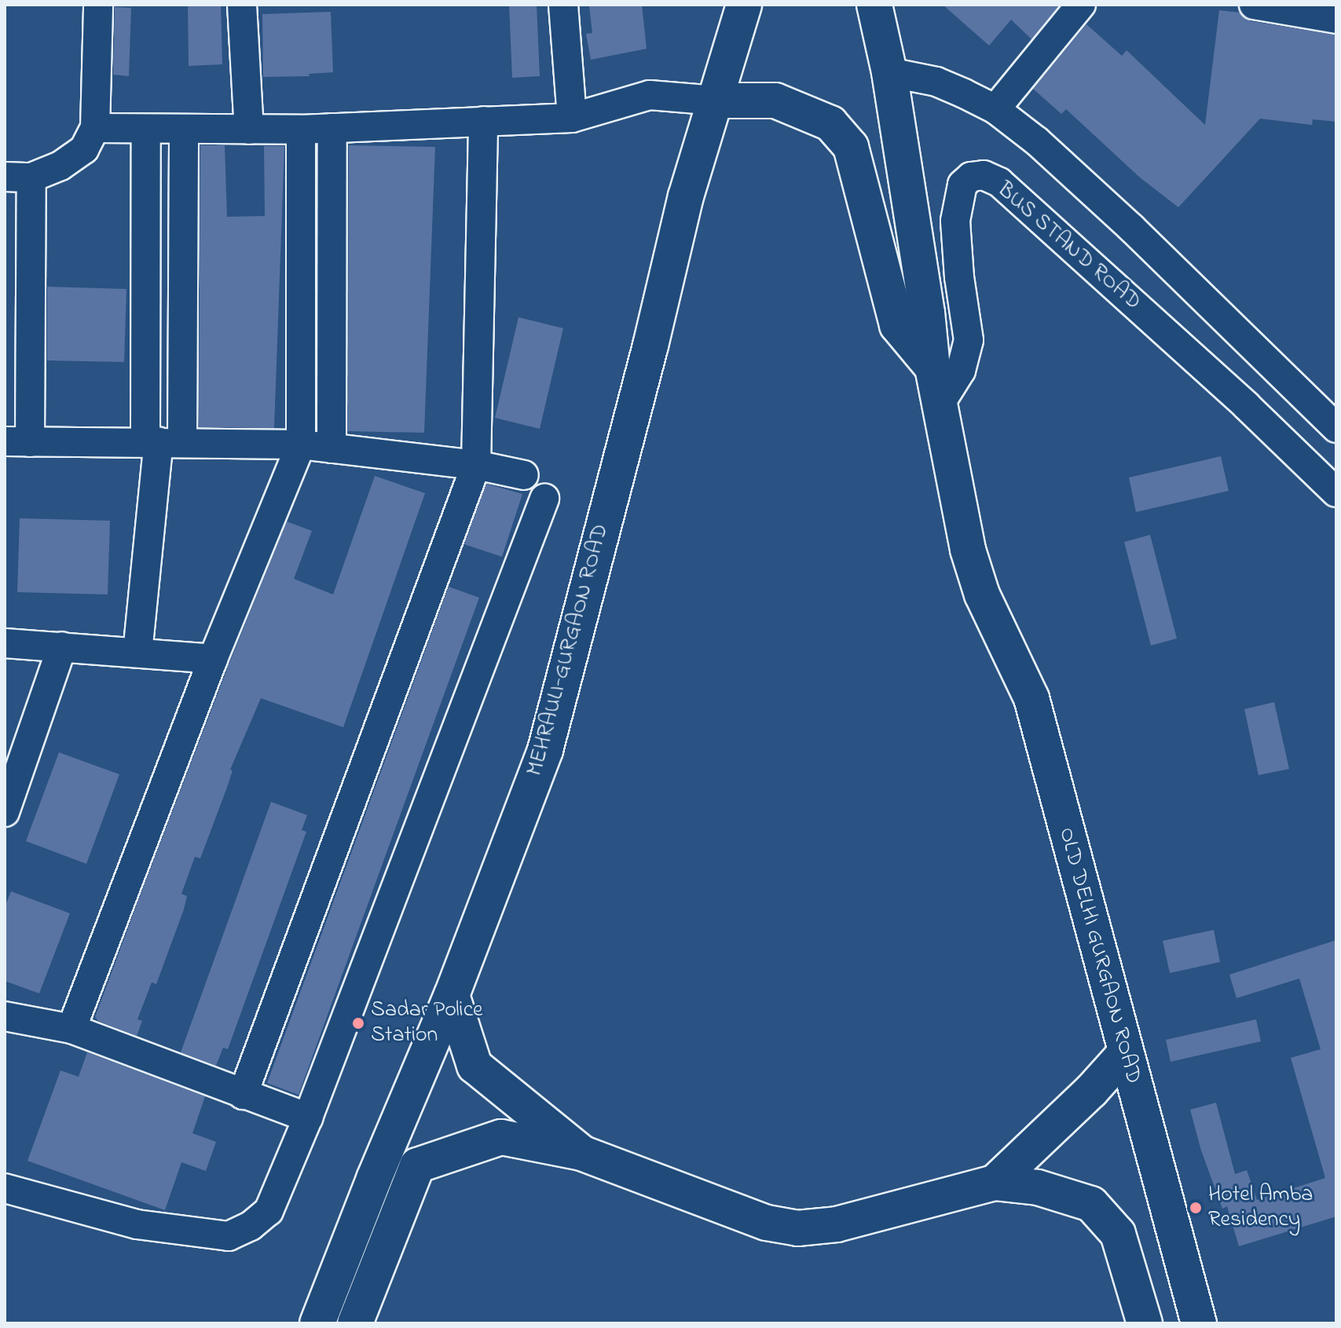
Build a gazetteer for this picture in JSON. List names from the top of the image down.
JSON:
{
  "streets": {
    "main road": ["MEHRAULI-GURGAON ROAD", "OLD DELHI GURGAON ROAD"],
    "street": ["BUS STAND ROAD"]
  },
  "crossings": [
    ["BUS STAND ROAD", "OLD DELHI GURGAON ROAD"]
  ],
  "places": ["Sadar Police Station", "Hotel Amba Residency"]
}
